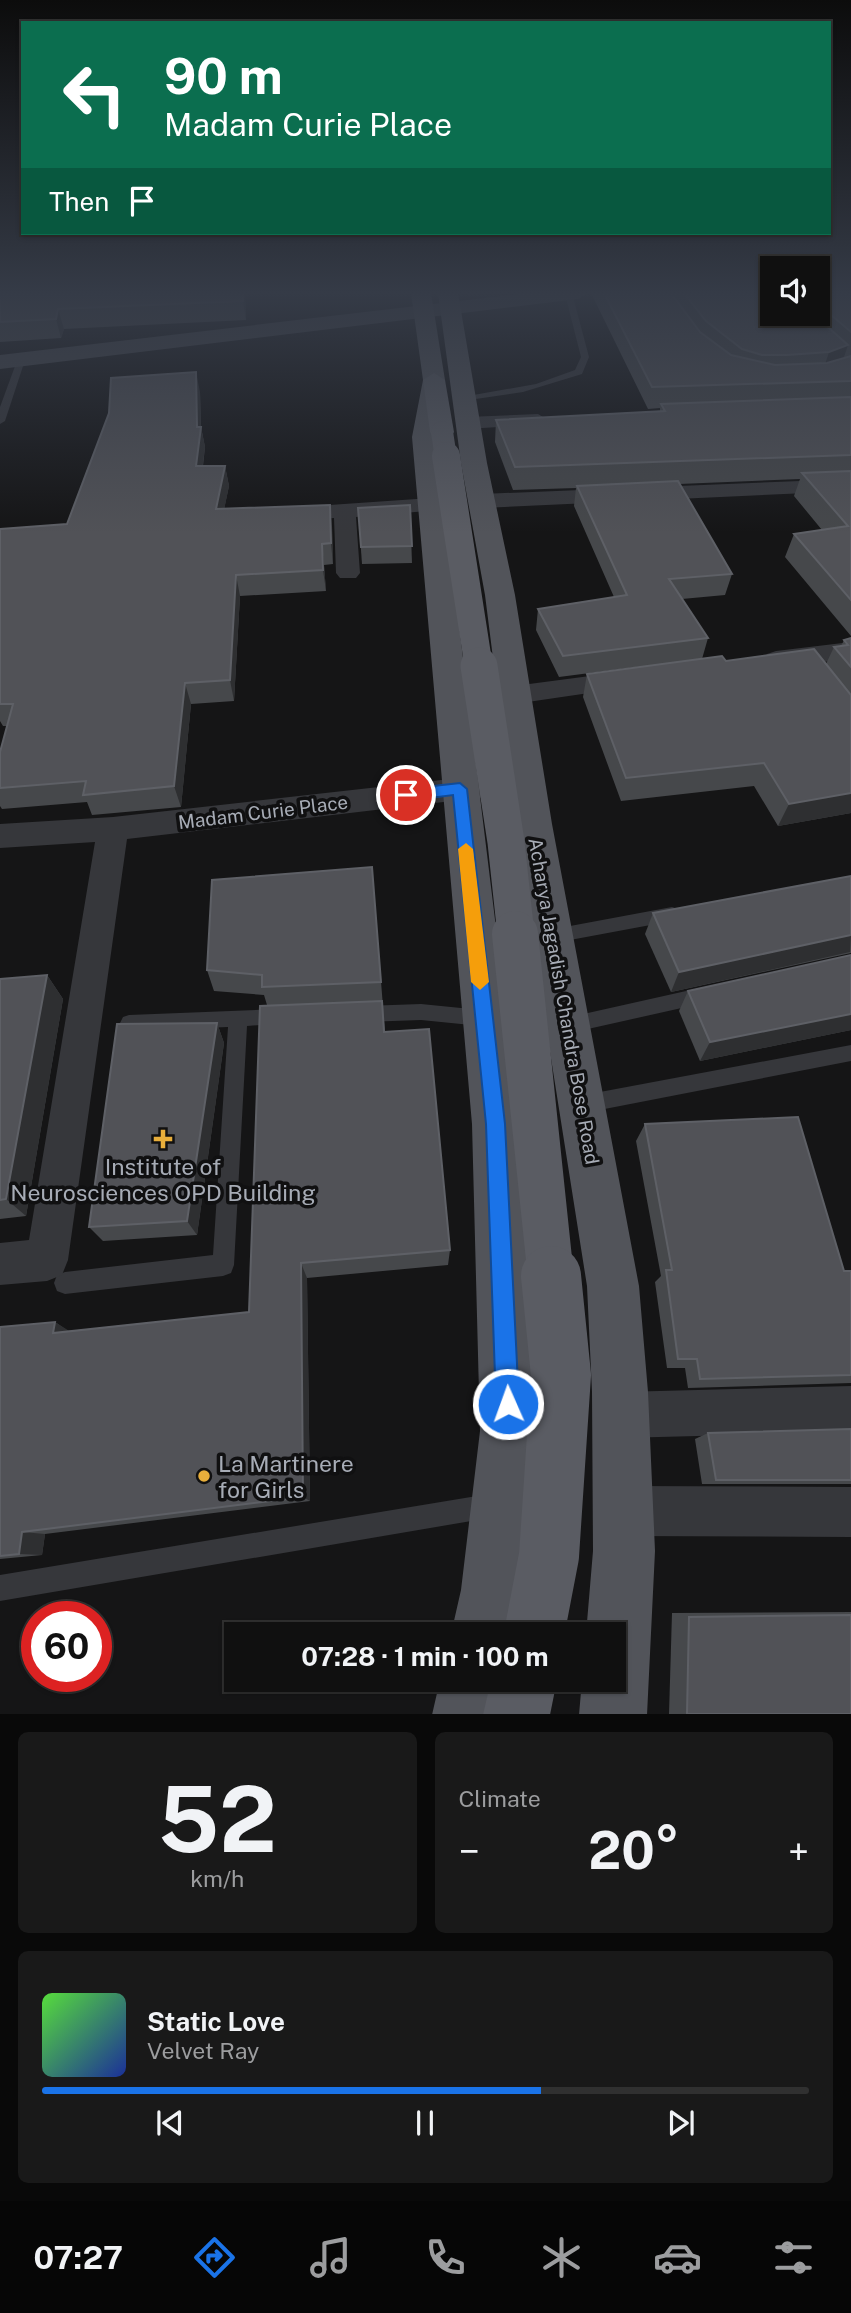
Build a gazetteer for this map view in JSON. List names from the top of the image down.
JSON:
{
  "streets": {
    "main road": ["Acharya Jagadish Chandra Bose Road"],
    "street": ["Madam Curie Place"]
  },
  "crossings": [
    ["Madam Curie Place", "Acharya Jagadish Chandra Bose Road"]
  ],
  "places": {
    "health": ["Institute of Neurosciences OPD Building"],
    "other": ["La Martinere for Girls"]
  },
  "page": {
    "turn": ["90 m", "Madam Curie Place"],
    "then": "Then",
    "limit": "60",
    "trip": "07:28 · 1 min · 100 m",
    "tile": [
      ["52", "km/h"],
      "Climate"
    ],
    "heat": ["−", "20°", "+"],
    "song": ["Static Love", "Velvet Ray"],
    "tabs": "07:27"
  }
}
